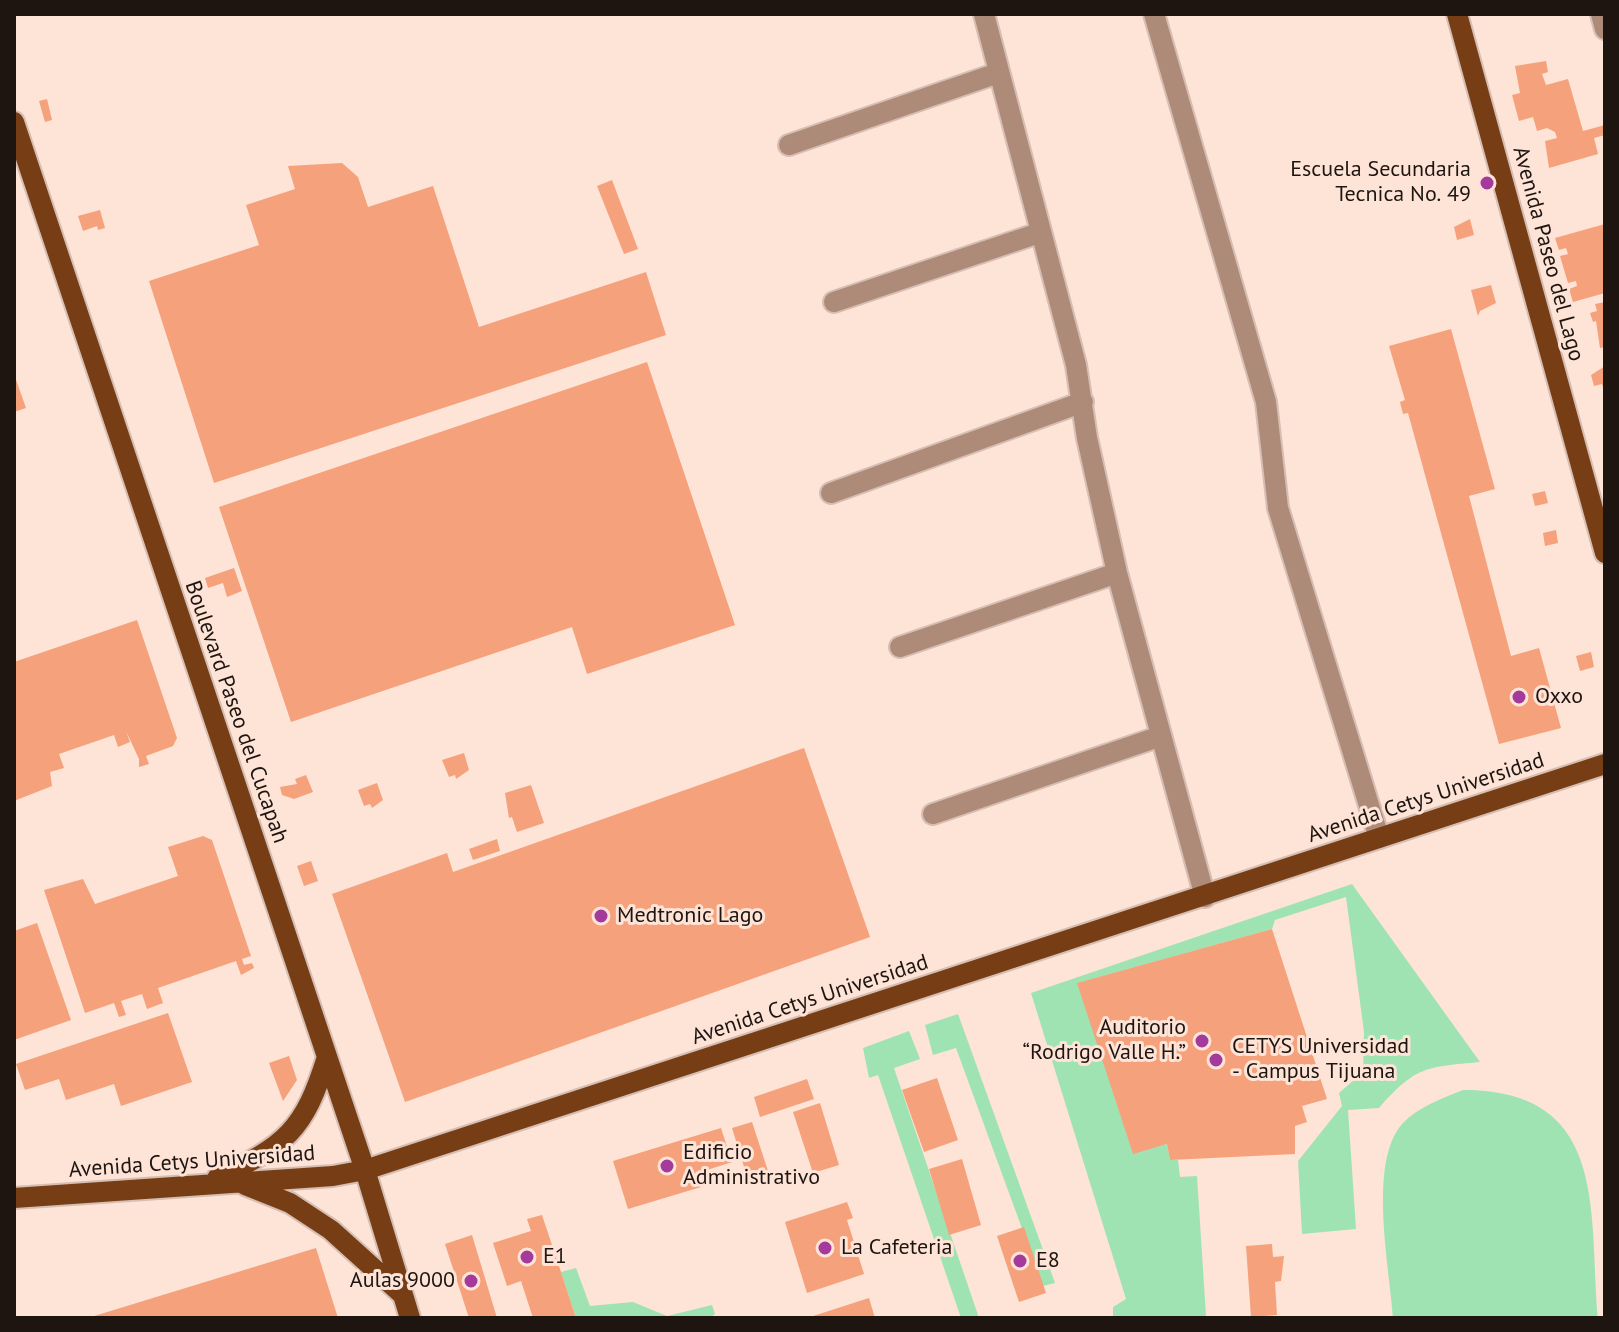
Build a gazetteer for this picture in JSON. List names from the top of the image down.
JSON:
{
  "streets": {
    "main road": ["Avenida Paseo del Lago", "Boulevard Paseo del Cucapah", "Avenida Cetys Universidad"]
  },
  "crossings": [
    ["Boulevard Paseo del Cucapah", "Avenida Cetys Universidad"]
  ],
  "places": [
    "Escuela Secundaria Tecnica No. 49",
    "Oxxo",
    "Medtronic Lago",
    "Auditorio “Rodrigo Valle H.”",
    "CETYS Universidad - Campus Tijuana",
    "Edificio Administrativo",
    "La Cafeteria",
    "E1",
    "E8",
    "Aulas 9000"
  ]
}
